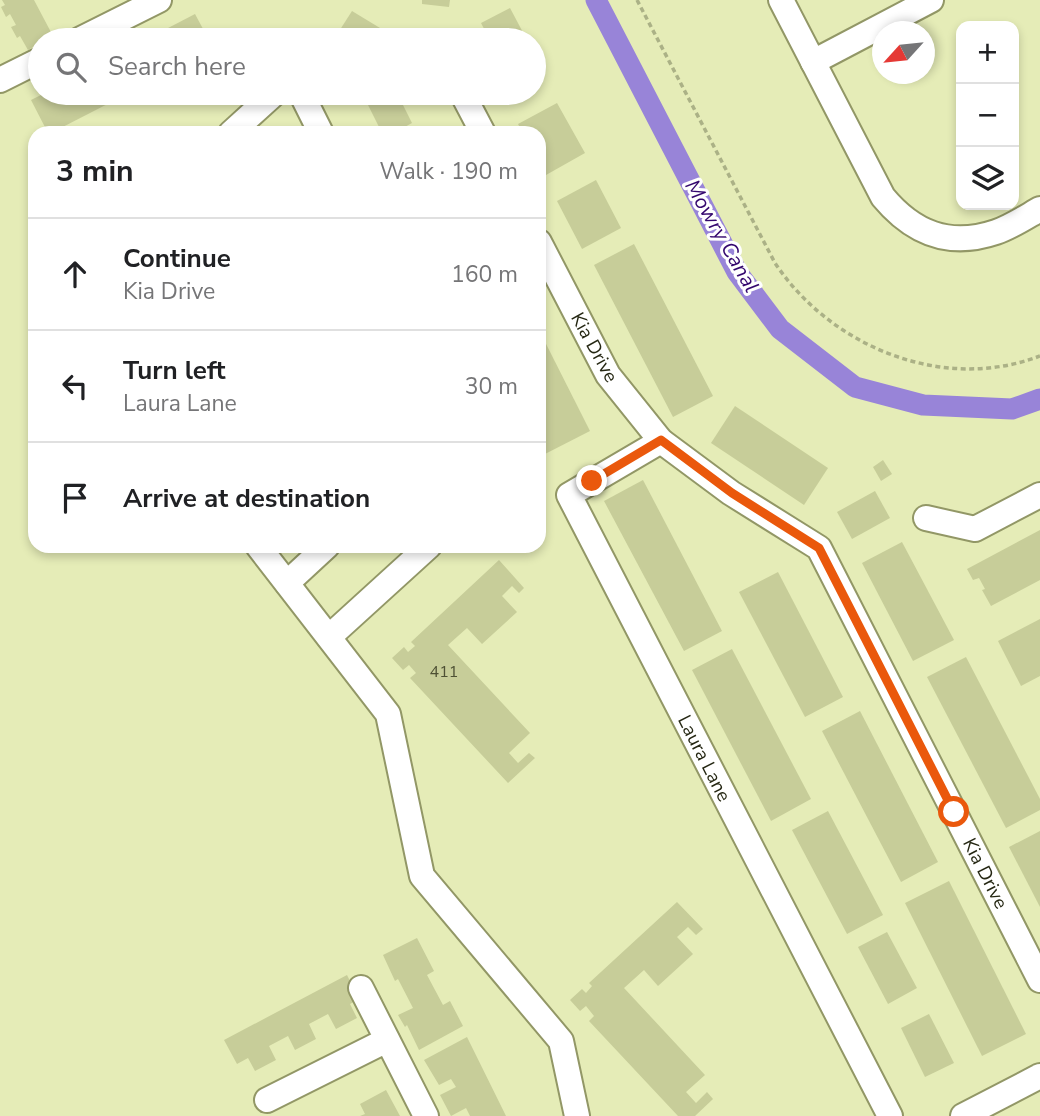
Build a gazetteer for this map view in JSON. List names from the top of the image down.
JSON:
{
  "streets": {
    "street": ["Kia Drive", "Laura Lane"]
  },
  "crossings": [
    ["Kia Drive", "Laura Lane"]
  ],
  "water": ["Mowry Canal"],
  "house_numbers": ["411"],
  "north": "bottom left",
  "page": {
    "map_buttons": ["+", "−"],
    "search": "Search here",
    "heading": ["3 min", "Walk · 190 m"],
    "list": [
      ["Continue", "Kia Drive", "160 m"],
      ["Turn left", "Laura Lane", "30 m"],
      "Arrive at destination"
    ]
  }
}
